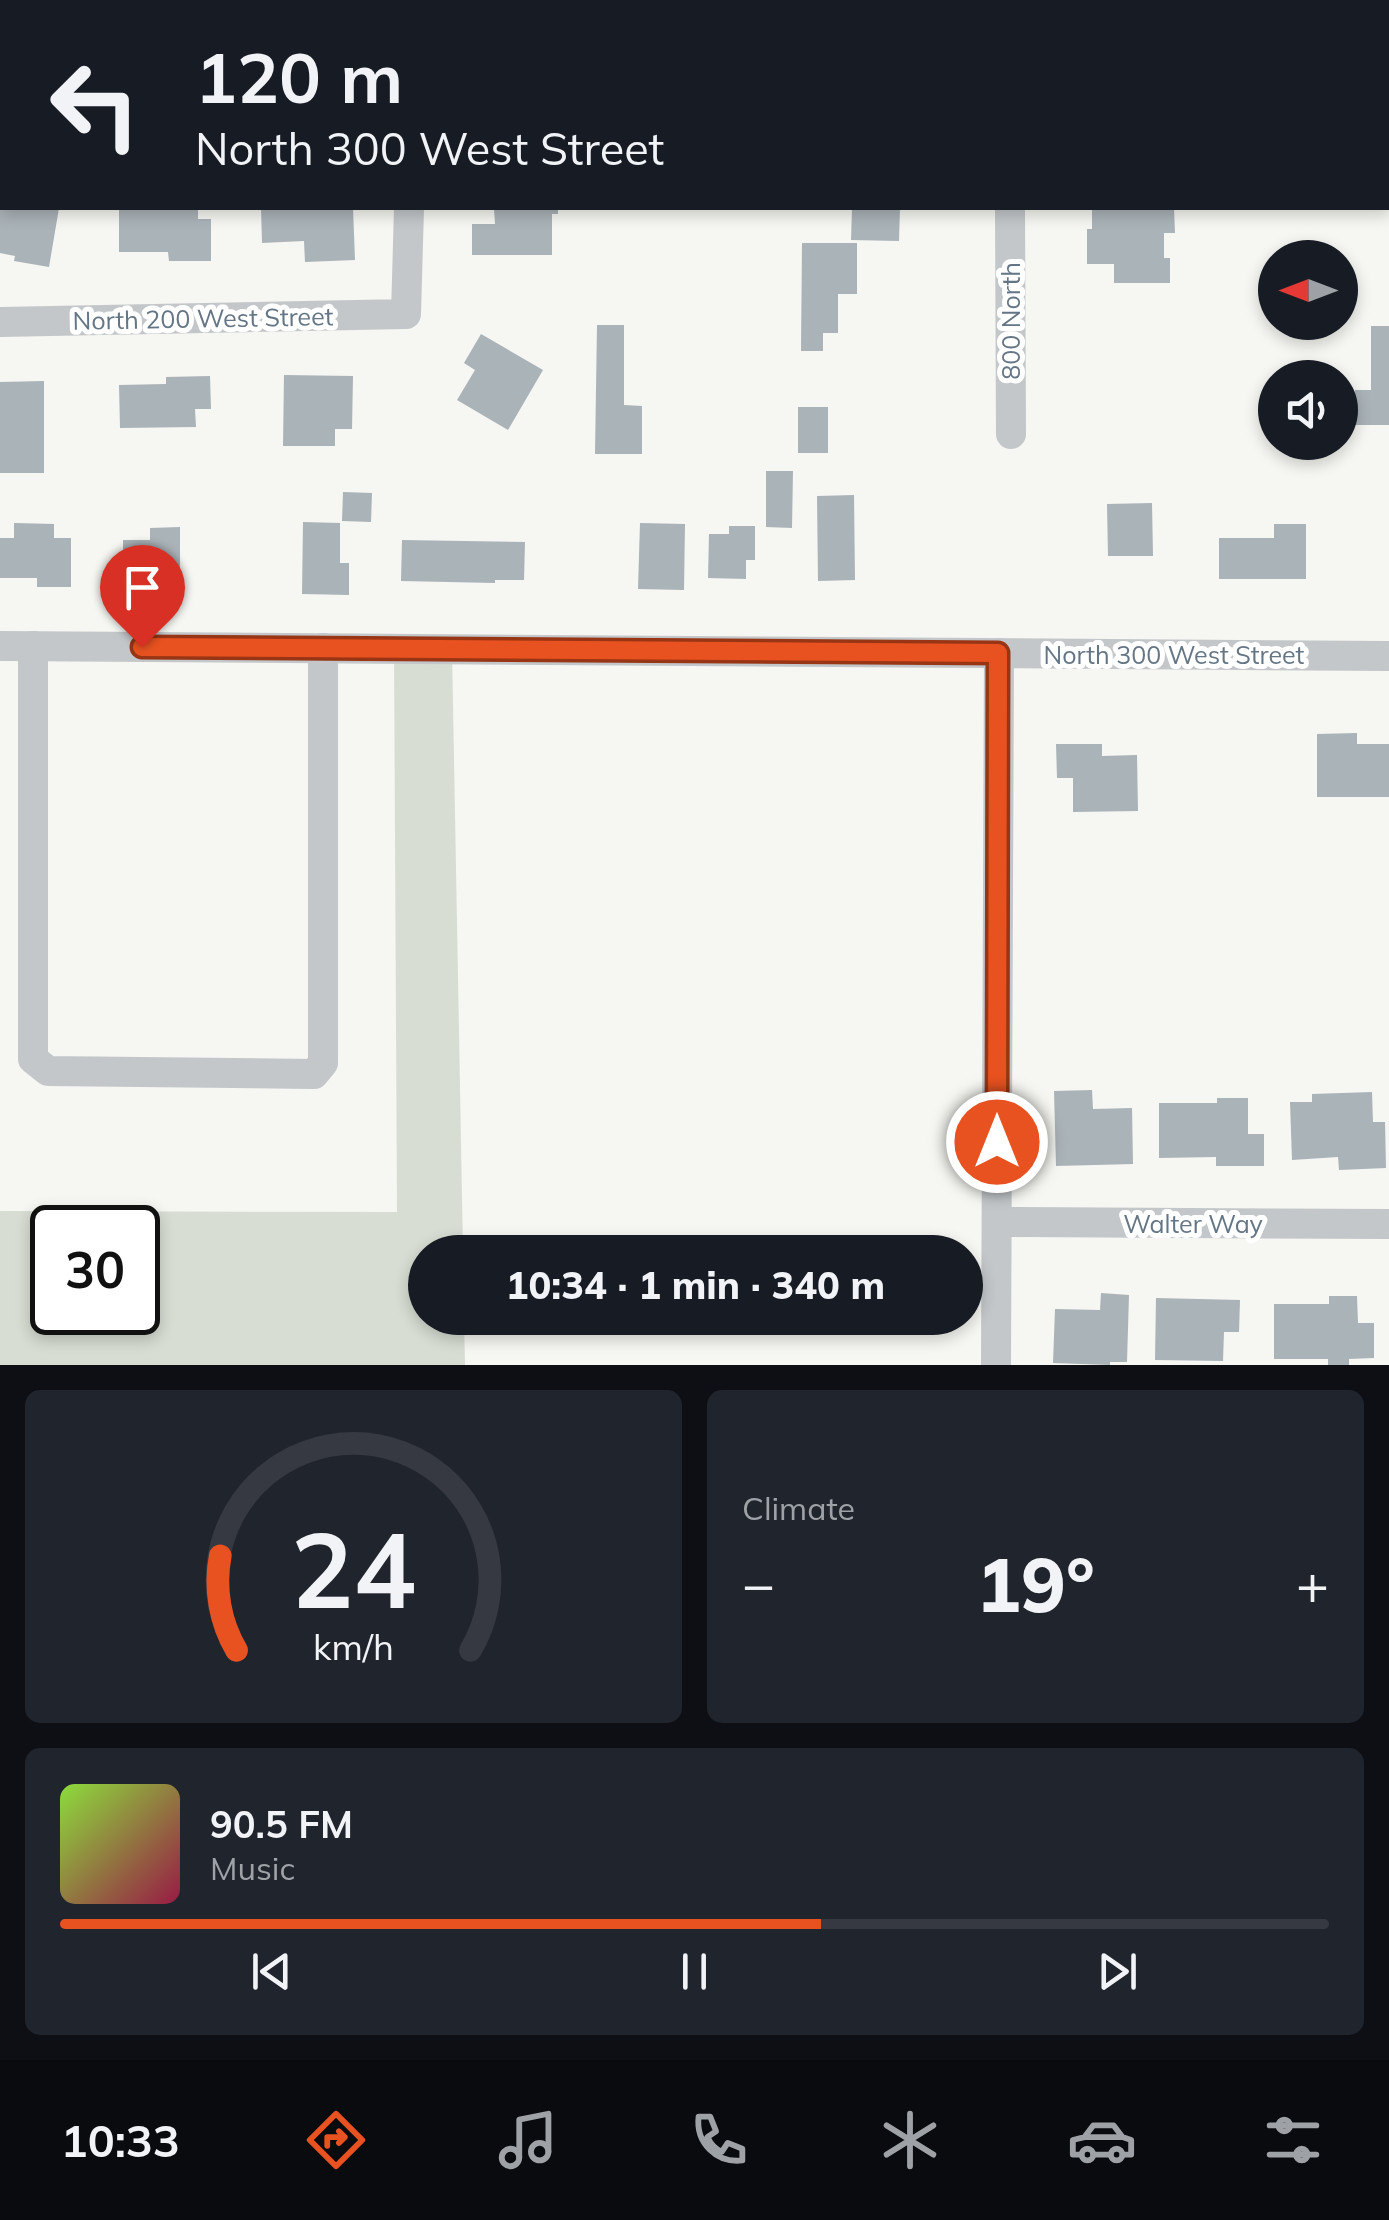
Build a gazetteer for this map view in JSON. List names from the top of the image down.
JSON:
{
  "streets": {
    "street": [
      "North 200 West Street",
      "800 North",
      "North 300 West Street",
      "Walter Way"
    ]
  },
  "north": "left",
  "page": {
    "turn": ["120 m", "North 300 West Street"],
    "limit": "30",
    "trip": "10:34 · 1 min · 340 m",
    "tile": "Climate",
    "heat": ["−", "19°", "+"],
    "song": ["90.5 FM", "Music"],
    "tabs": "10:33",
    "gauge": ["24", "km/h"]
  }
}
